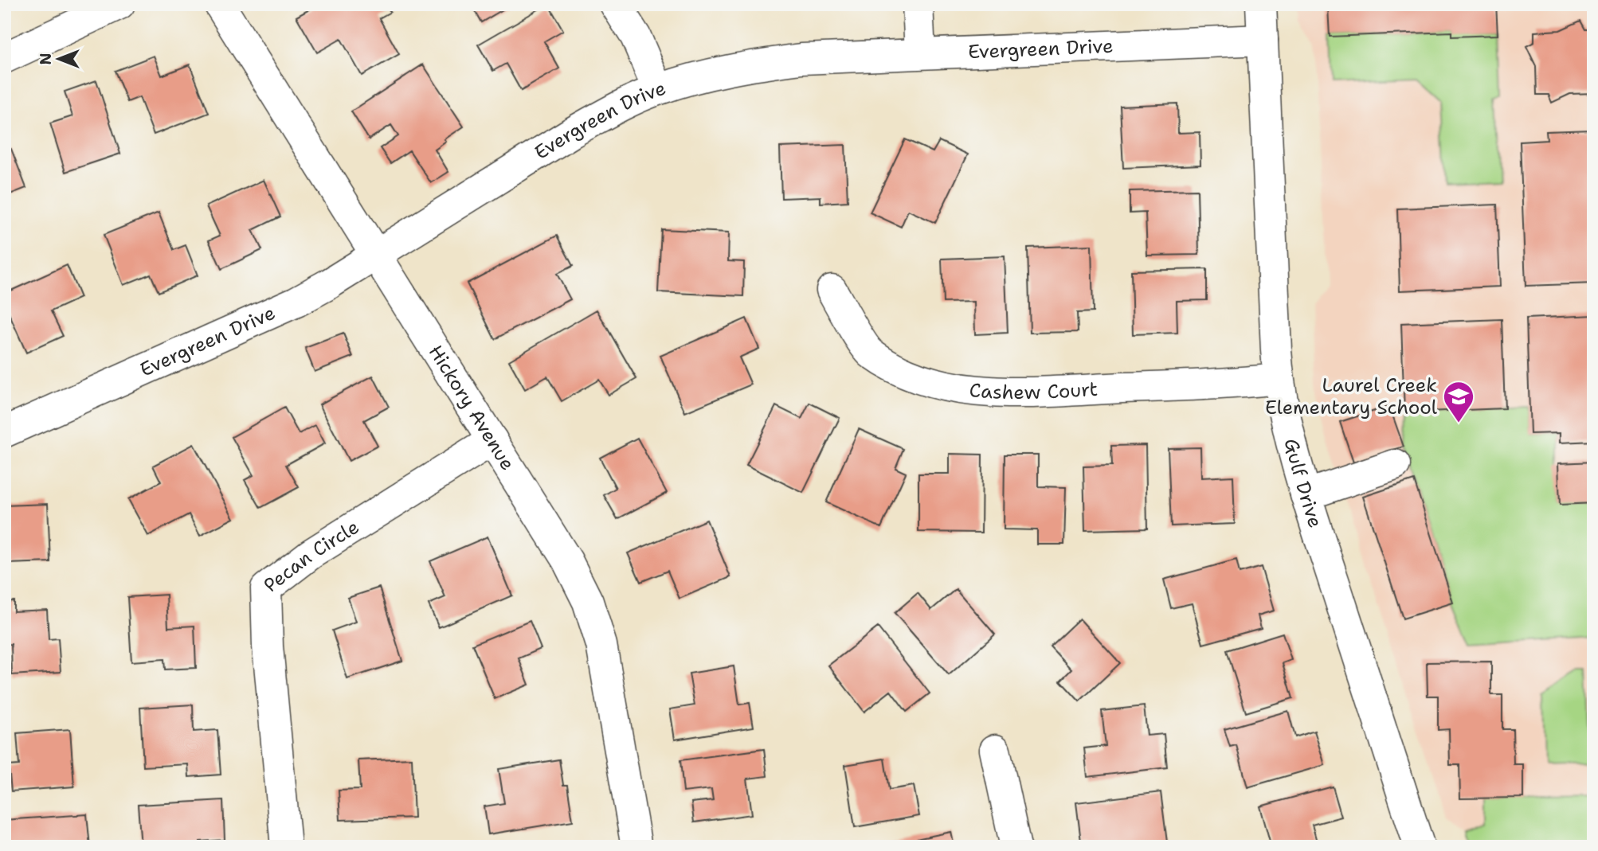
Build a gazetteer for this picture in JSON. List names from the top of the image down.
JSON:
{
  "streets": {
    "street": [
      "Evergreen Drive",
      "Cashew Court",
      "Hickory Avenue",
      "Gulf Drive",
      "Pecan Circle"
    ]
  },
  "crossings": [
    ["Evergreen Drive", "Hickory Avenue"],
    ["Evergreen Drive", "Gulf Drive"],
    ["Cashew Court", "Gulf Drive"],
    ["Hickory Avenue", "Pecan Circle"]
  ],
  "places": {
    "school or university": ["Laurel Creek Elementary School"]
  },
  "north": "left"
}
